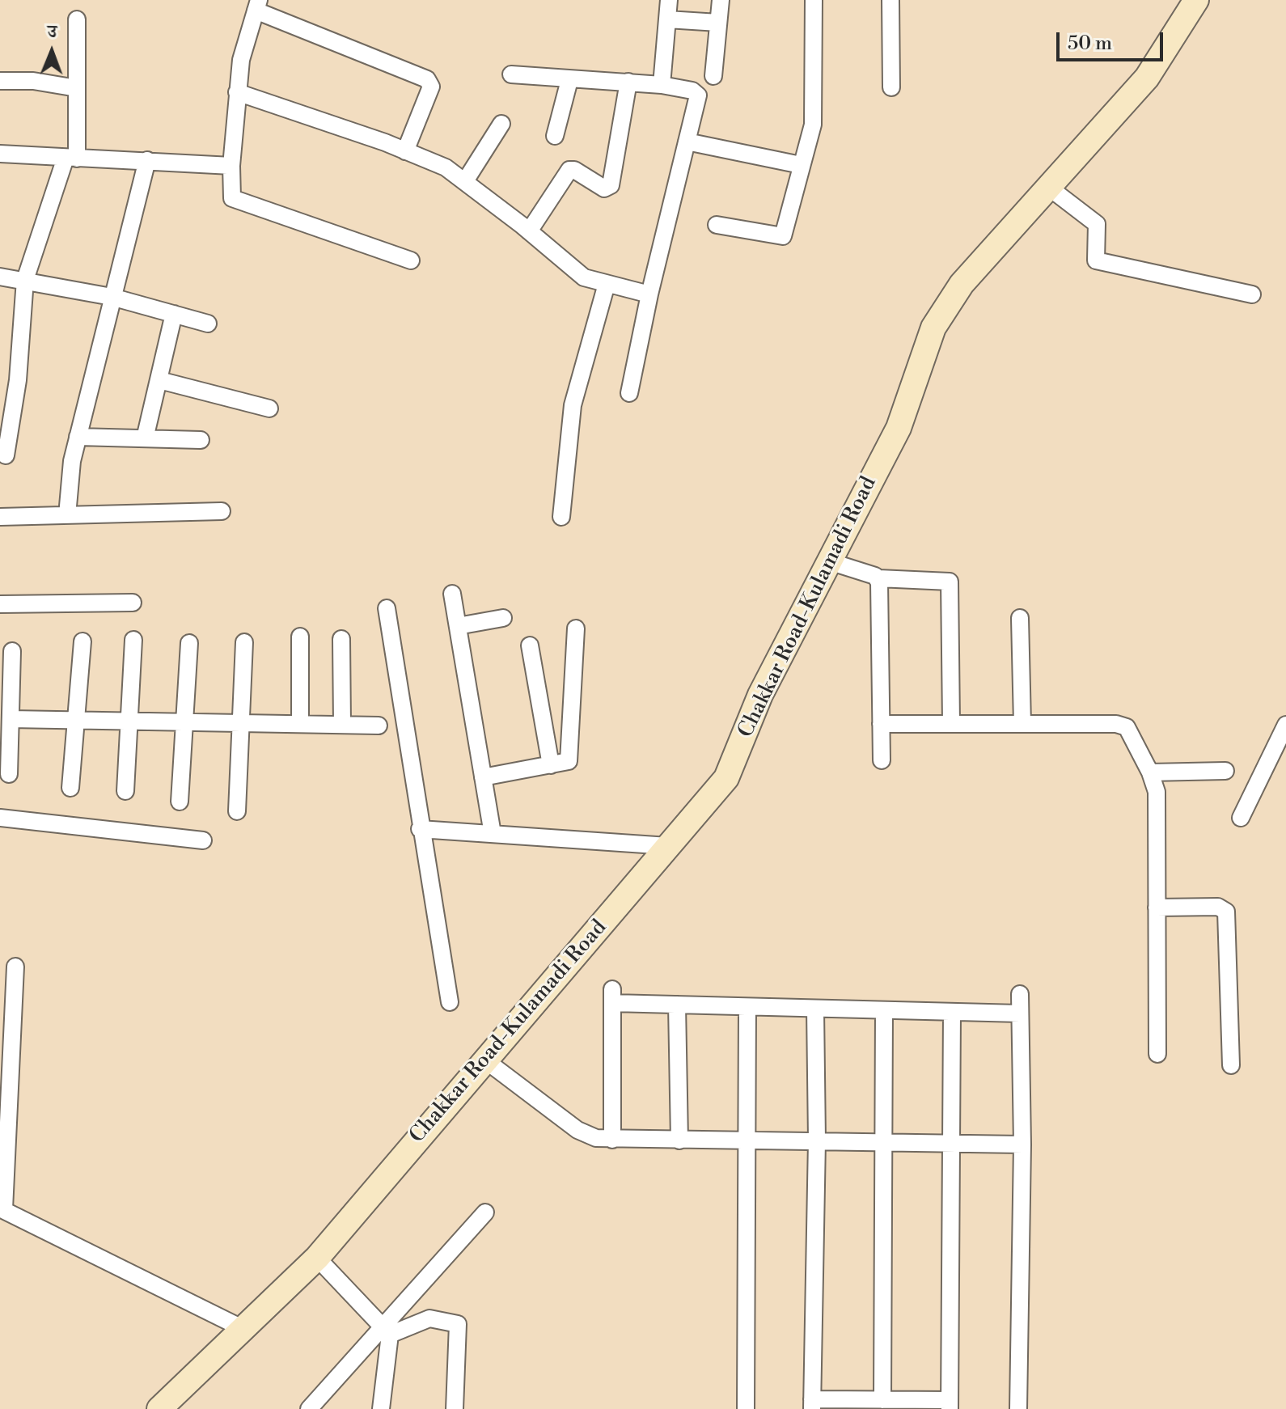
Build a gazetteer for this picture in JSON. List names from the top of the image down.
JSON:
{
  "streets": {
    "street": ["Chakkar Road-Kulamadi Road"]
  },
  "scale_bar": "50 m",
  "north": "top"
}
